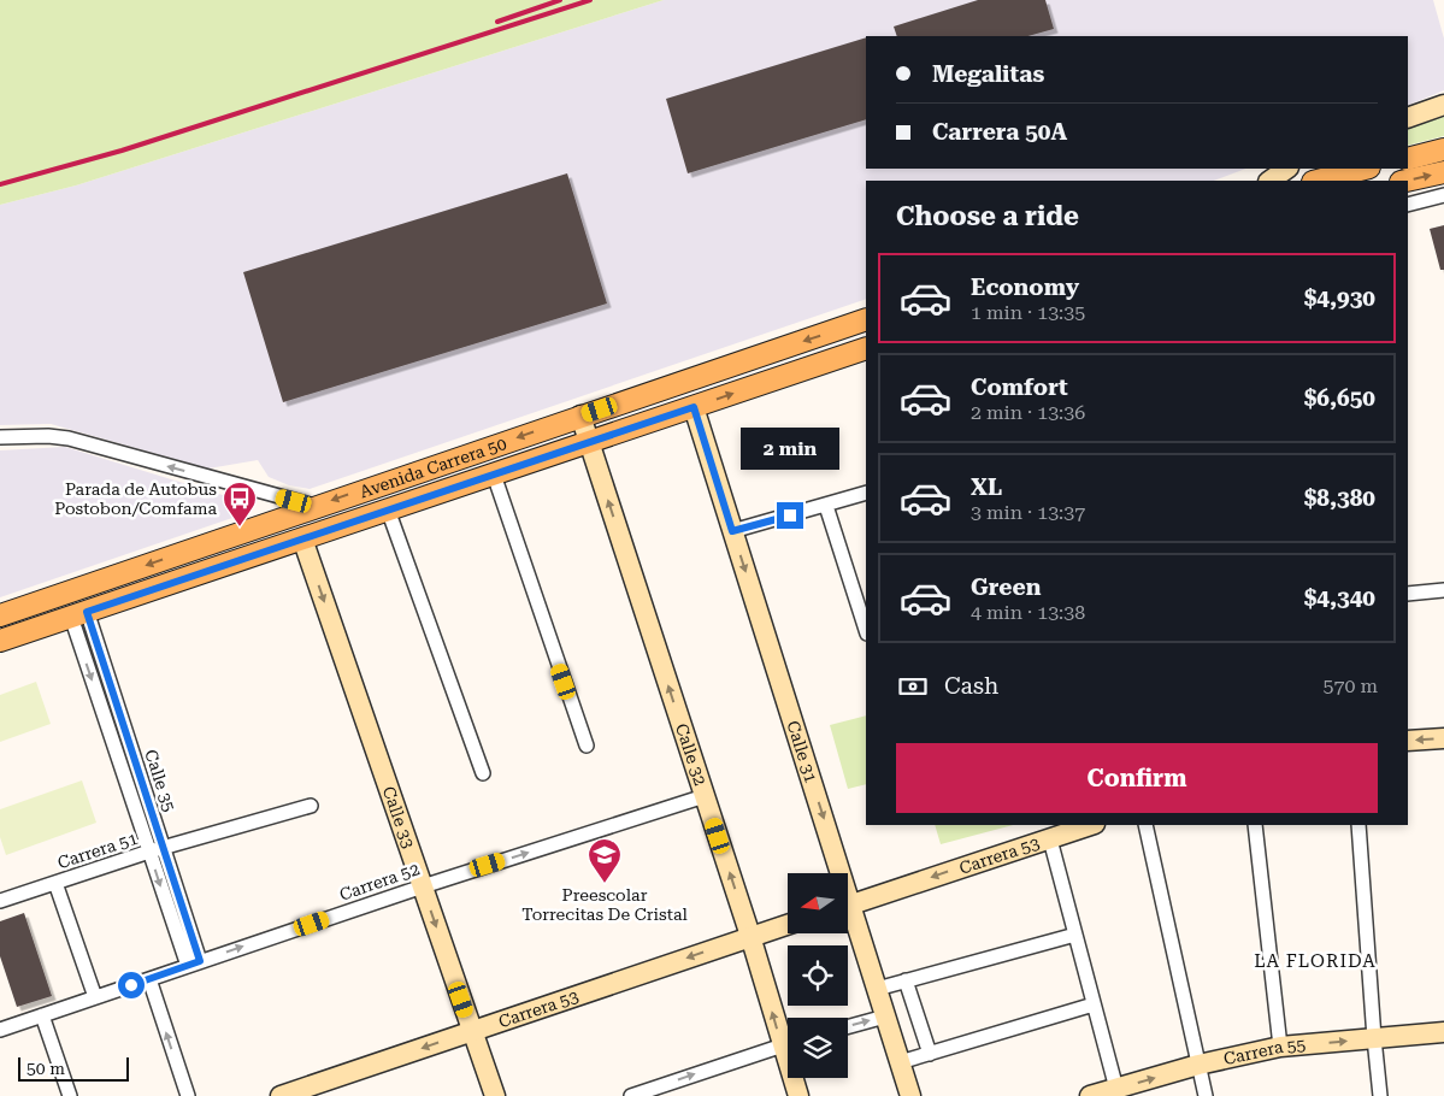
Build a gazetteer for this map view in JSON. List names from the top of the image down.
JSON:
{
  "streets": {
    "main road": ["Avenida Carrera 50"],
    "street": [
      "Calle 31",
      "Calle 32",
      "Calle 35",
      "Calle 33",
      "Carrera 51",
      "Carrera 53",
      "Carrera 52",
      "Carrera 55"
    ]
  },
  "crossings": [
    ["Avenida Carrera 50", "Calle 31"],
    ["Avenida Carrera 50", "Calle 32"],
    ["Avenida Carrera 50", "Calle 35"],
    ["Avenida Carrera 50", "Calle 33"],
    ["Calle 32", "Carrera 53"],
    ["Calle 32", "Carrera 52"],
    ["Calle 35", "Carrera 51"],
    ["Calle 35", "Carrera 52"],
    ["Calle 33", "Carrera 53"],
    ["Calle 33", "Carrera 52"]
  ],
  "one_way": ["Carrera 52", "Carrera 55"],
  "districts": ["LA FLORIDA"],
  "places": {
    "bus stop": ["Parada de Autobus Postobon/Comfama"],
    "school or university": ["Preescolar Torrecitas De Cristal"]
  },
  "scale_bar": "50 m",
  "north": "left",
  "page": {
    "banner": ["Megalitas", "Carrera 50A"],
    "heading": "Choose a ride",
    "list": [
      {
        "name": "Economy",
        "note": "1 min · 13:35",
        "value": "$4,930"
      },
      {
        "name": "Comfort",
        "note": "2 min · 13:36",
        "value": "$6,650"
      },
      {
        "name": "XL",
        "note": "3 min · 13:37",
        "value": "$8,380"
      },
      {
        "name": "Green",
        "note": "4 min · 13:38",
        "value": "$4,340"
      }
    ],
    "bubble": "2 min",
    "pay": ["Cash", "570 m"],
    "buttons": "Confirm",
    "scale": "50 m"
  }
}
